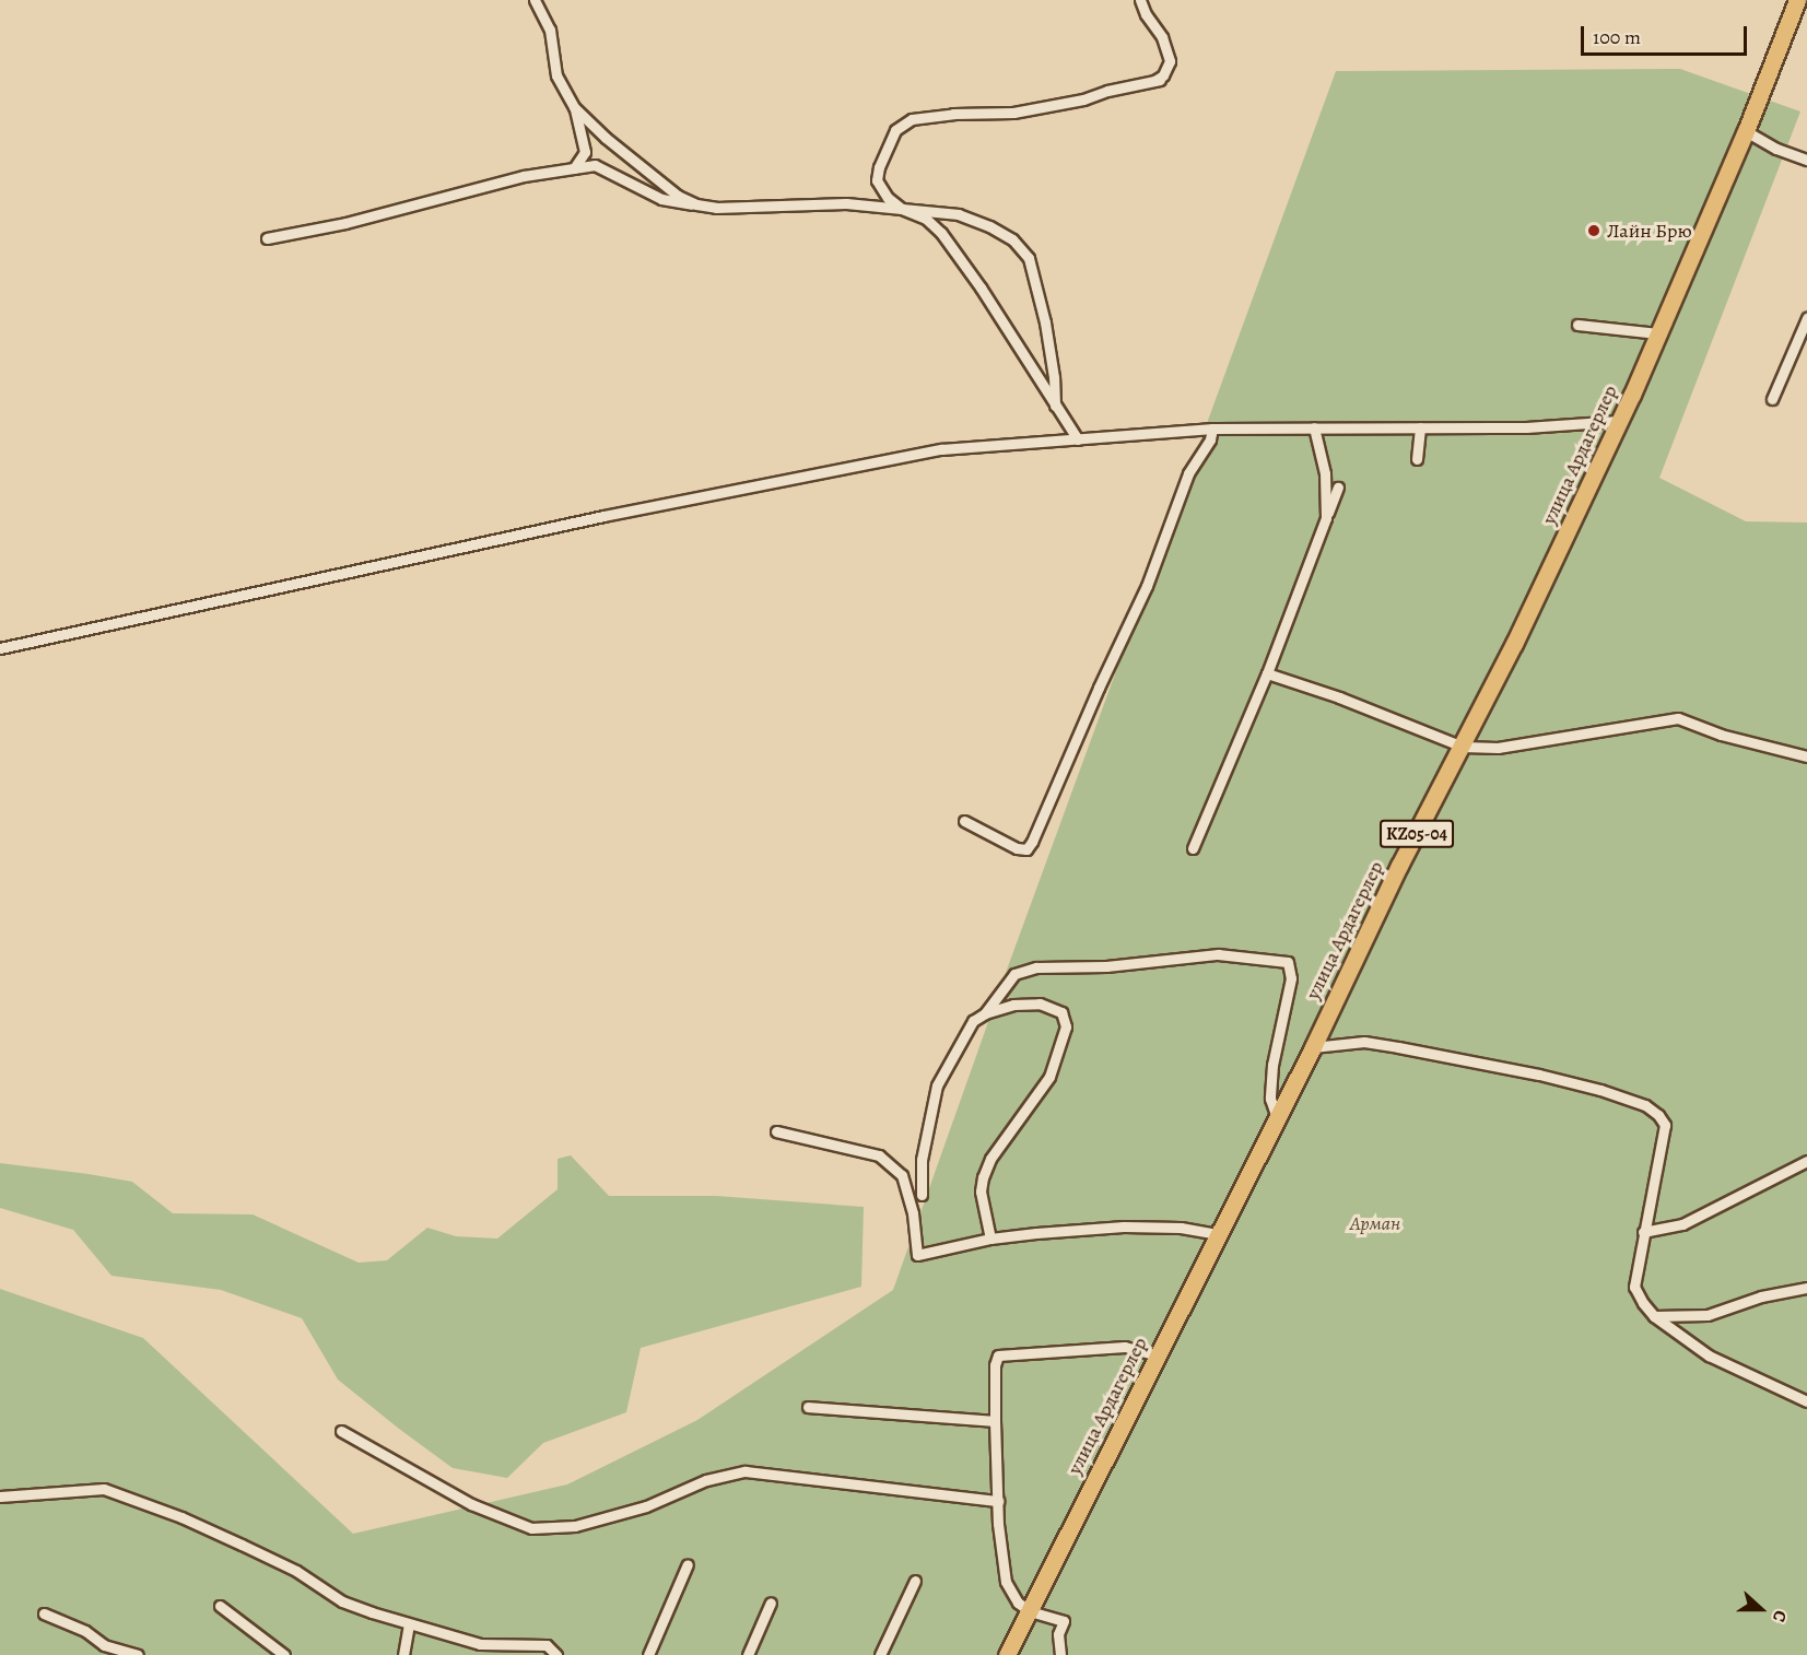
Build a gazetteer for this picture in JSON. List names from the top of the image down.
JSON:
{
  "streets": {
    "main road": ["улица Ардагерлер", "KZ05-04"]
  },
  "parks": ["Арман"],
  "places": ["Лайн Брю"],
  "scale_bar": "100 m",
  "north": "right"
}
